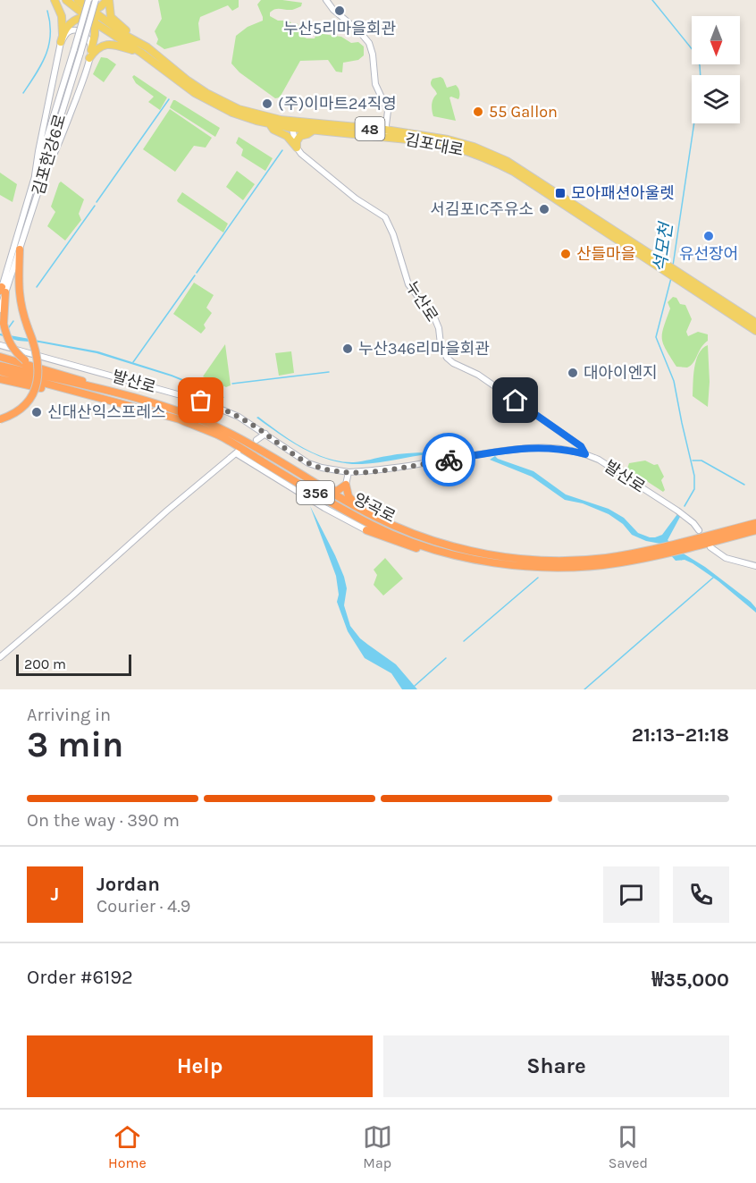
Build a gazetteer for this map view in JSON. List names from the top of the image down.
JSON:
{
  "streets": {
    "highway": ["356", "양곡로"],
    "main road": ["48", "김포대로"],
    "street": ["김포한강6로", "누산로", "발산로"]
  },
  "crossings": [
    ["누산로", "발산로"]
  ],
  "water": ["석모천"],
  "places": {
    "other": [
      "누산5리마을회관",
      "(주)이마트24직영",
      "55 Gallon",
      "서김포IC주유소",
      "유선장어",
      "산들마을",
      "누산346리마을회관",
      "대아이엔지",
      "신대산익스프레스"
    ],
    "transit": ["모아패션아울렛"]
  },
  "scale_bar": "200 m",
  "north": "bottom",
  "page": {
    "scale": "200 m",
    "heading": ["3 min", "Arriving in", "21:13–21:18"],
    "panel": [
      "Jordan",
      "Courier · 4.9",
      "Order #6192",
      "₩35,000"
    ],
    "bar": "On the way · 390 m",
    "round": "J",
    "buttons": ["Help", "Share"],
    "tabs": ["Home", "Map", "Saved"]
  }
}
